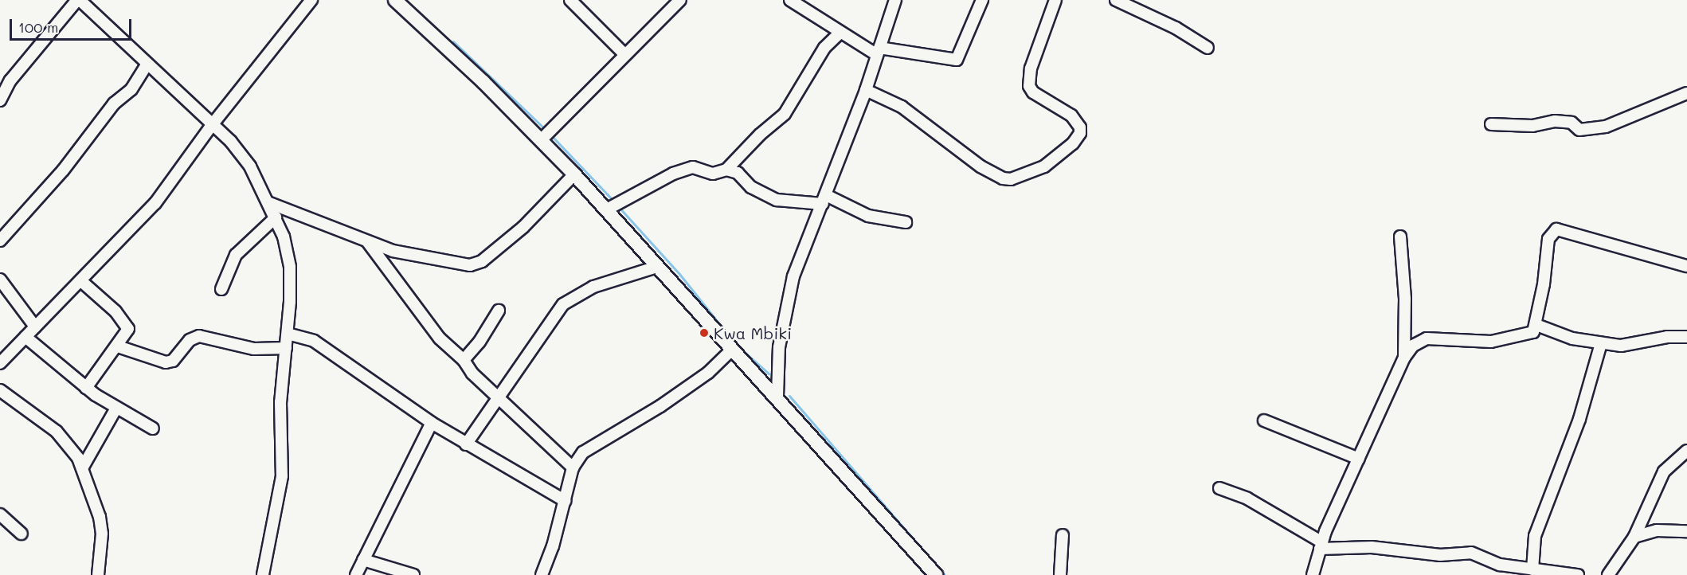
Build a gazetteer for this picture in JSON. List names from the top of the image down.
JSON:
{
  "places": ["Kwa Mbiki"],
  "scale_bar": "100 m"
}
